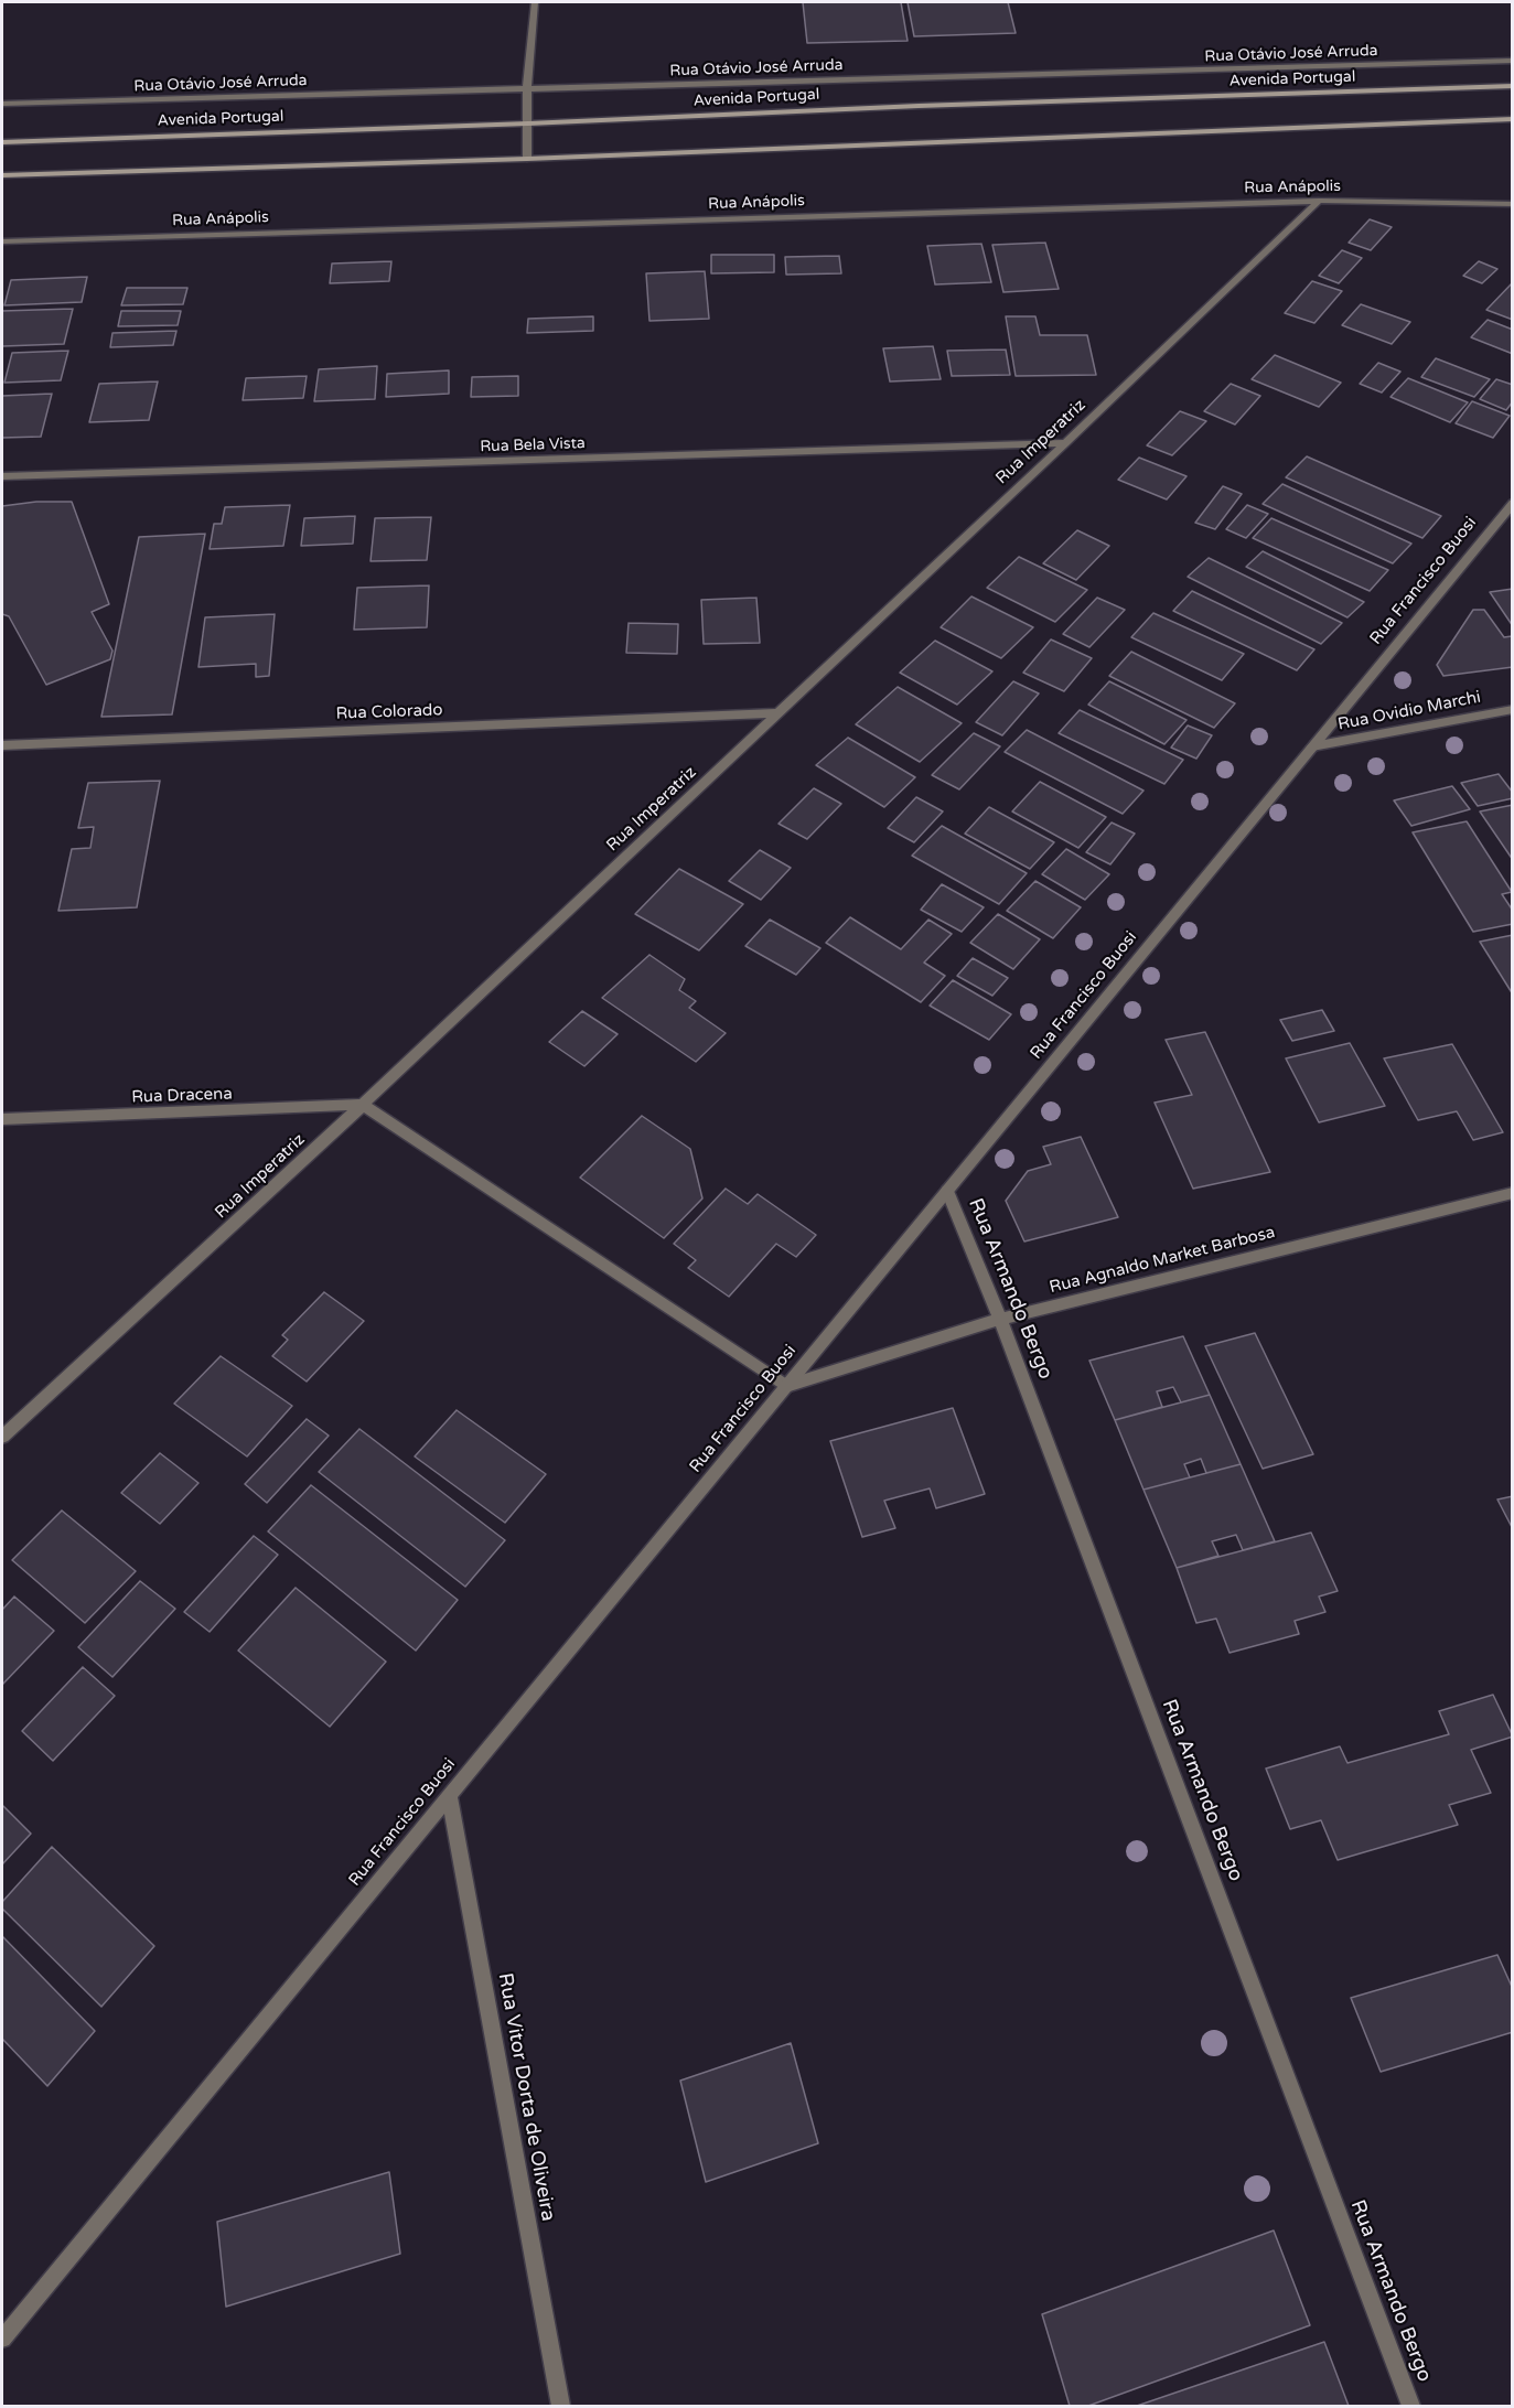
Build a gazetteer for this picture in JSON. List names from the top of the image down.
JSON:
{
  "streets": {
    "main road": ["Avenida Portugal"],
    "street": [
      "Rua Otávio José Arruda",
      "Rua Anápolis",
      "Rua Imperatriz",
      "Rua Bela Vista",
      "Rua Francisco Buosi",
      "Rua Ovidio Marchi",
      "Rua Colorado",
      "Rua Dracena",
      "Rua Agnaldo Market Barbosa",
      "Rua Armando Bergo",
      "Rua Vitor Dorta de Oliveira"
    ]
  },
  "crossings": [
    ["Rua Anápolis", "Rua Imperatriz"],
    ["Rua Imperatriz", "Rua Bela Vista"],
    ["Rua Imperatriz", "Rua Colorado"],
    ["Rua Imperatriz", "Rua Dracena"],
    ["Rua Francisco Buosi", "Rua Ovidio Marchi"],
    ["Rua Francisco Buosi", "Rua Agnaldo Market Barbosa"],
    ["Rua Francisco Buosi", "Rua Armando Bergo"],
    ["Rua Francisco Buosi", "Rua Vitor Dorta de Oliveira"],
    ["Rua Agnaldo Market Barbosa", "Rua Armando Bergo"]
  ]
}
